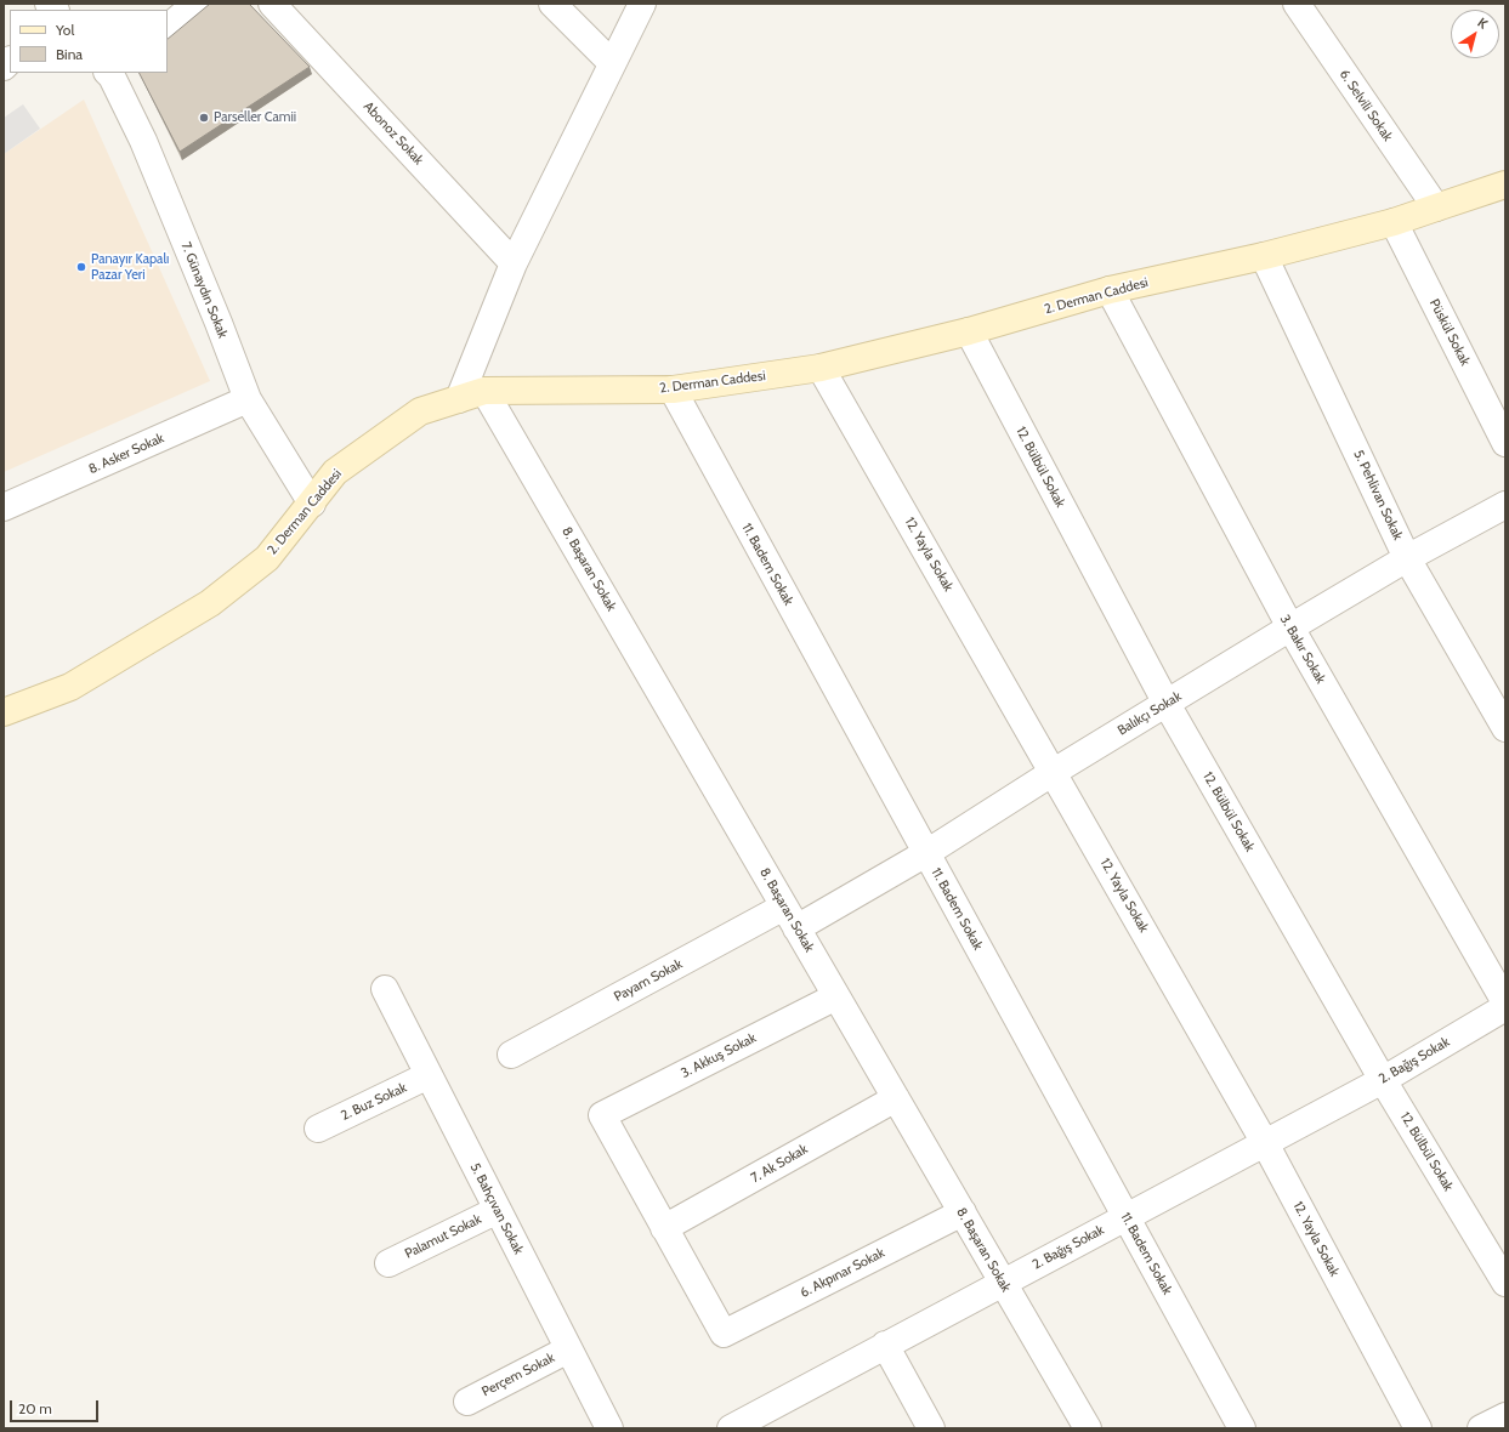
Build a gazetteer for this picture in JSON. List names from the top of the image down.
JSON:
{
  "streets": {
    "main road": ["2. Derman Caddesi"],
    "street": [
      "6. Selvili Sokak",
      "Abonoz Sokak",
      "7. Günaydın Sokak",
      "Püskül Sokak",
      "8. Asker Sokak",
      "12. Bülbül Sokak",
      "5. Pehlivan Sokak",
      "12. Yayla Sokak",
      "11. Badem Sokak",
      "8. Başaran Sokak",
      "3. Bakır Sokak",
      "Balıkçı Sokak",
      "Payam Sokak",
      "3. Akkuş Sokak",
      "2. Bağış Sokak",
      "2. Buz Sokak",
      "7. Ak Sokak",
      "5. Bahçıvan Sokak",
      "Palamut Sokak",
      "6. Akpınar Sokak",
      "Perçem Sokak"
    ]
  },
  "crossings": [
    ["6. Selvili Sokak", "2. Derman Caddesi"],
    ["7. Günaydın Sokak", "2. Derman Caddesi"],
    ["7. Günaydın Sokak", "8. Asker Sokak"],
    ["2. Derman Caddesi", "Püskül Sokak"],
    ["2. Derman Caddesi", "12. Bülbül Sokak"],
    ["2. Derman Caddesi", "5. Pehlivan Sokak"],
    ["2. Derman Caddesi", "12. Yayla Sokak"],
    ["2. Derman Caddesi", "11. Badem Sokak"],
    ["2. Derman Caddesi", "8. Başaran Sokak"],
    ["2. Derman Caddesi", "3. Bakır Sokak"],
    ["12. Bülbül Sokak", "Balıkçı Sokak"],
    ["12. Bülbül Sokak", "2. Bağış Sokak"],
    ["5. Pehlivan Sokak", "Balıkçı Sokak"],
    ["12. Yayla Sokak", "Balıkçı Sokak"],
    ["12. Yayla Sokak", "2. Bağış Sokak"],
    ["11. Badem Sokak", "Balıkçı Sokak"],
    ["11. Badem Sokak", "2. Bağış Sokak"],
    ["8. Başaran Sokak", "Balıkçı Sokak"],
    ["8. Başaran Sokak", "Payam Sokak"],
    ["8. Başaran Sokak", "3. Akkuş Sokak"],
    ["8. Başaran Sokak", "2. Bağış Sokak"],
    ["8. Başaran Sokak", "7. Ak Sokak"],
    ["8. Başaran Sokak", "6. Akpınar Sokak"],
    ["3. Bakır Sokak", "Balıkçı Sokak"],
    ["Balıkçı Sokak", "Payam Sokak"],
    ["3. Akkuş Sokak", "7. Ak Sokak"],
    ["3. Akkuş Sokak", "6. Akpınar Sokak"],
    ["2. Buz Sokak", "5. Bahçıvan Sokak"],
    ["7. Ak Sokak", "6. Akpınar Sokak"],
    ["5. Bahçıvan Sokak", "Palamut Sokak"],
    ["5. Bahçıvan Sokak", "Perçem Sokak"]
  ],
  "places": ["Parseller Camii", "Panayır Kapalı Pazar Yeri"],
  "legend": ["Yol", "Bina"],
  "scale_bar": "20 m",
  "north": "top right"
}
